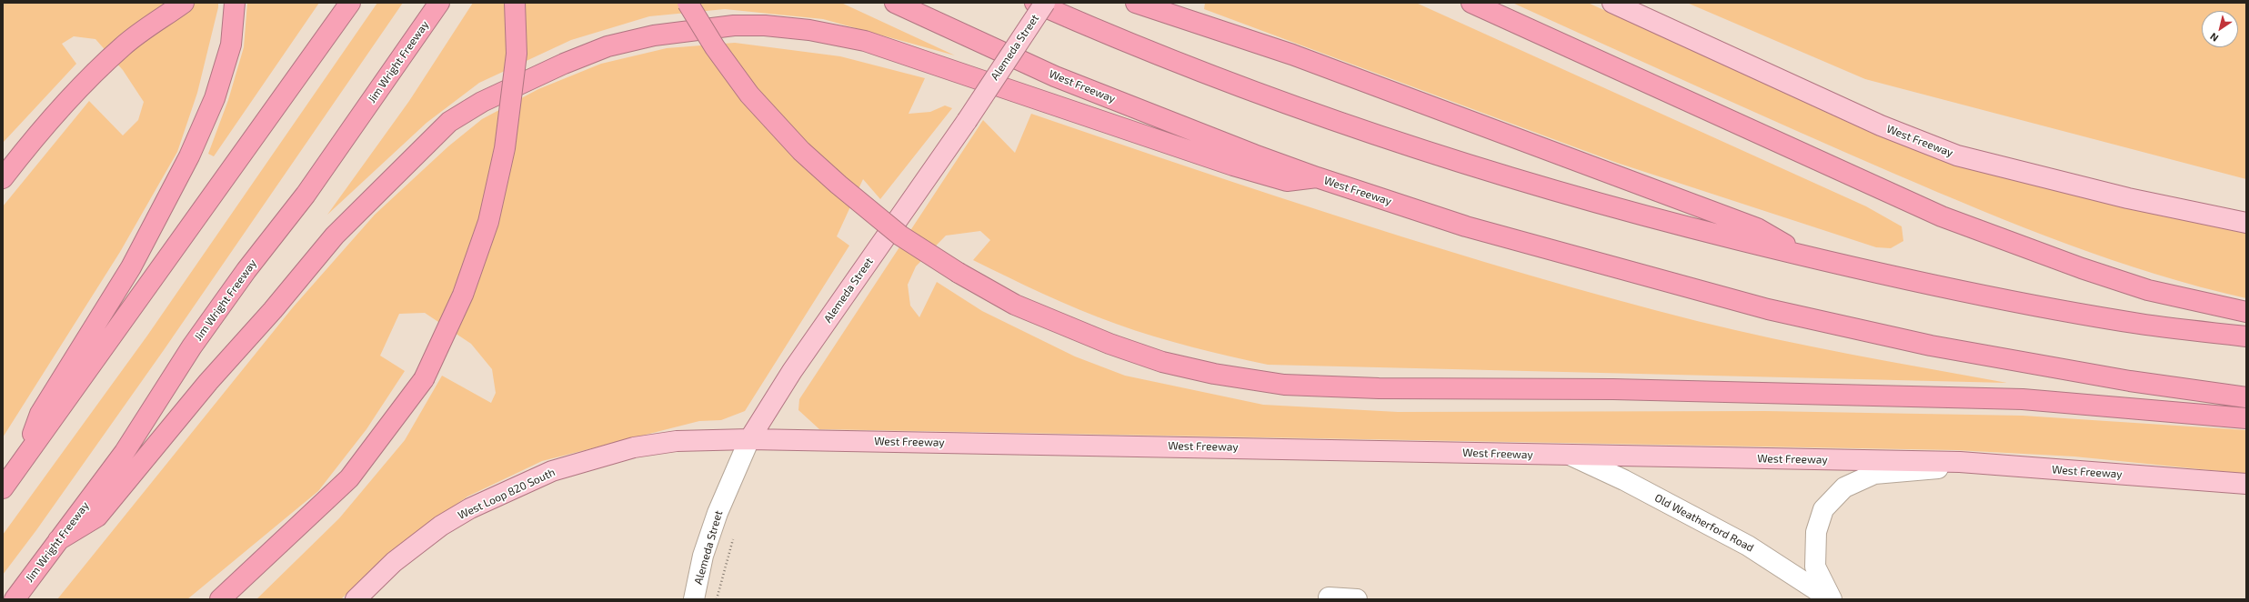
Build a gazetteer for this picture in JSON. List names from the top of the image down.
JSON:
{
  "streets": {
    "highway": ["Jim Wright Freeway", "West Freeway"],
    "main road": ["Alemeda Street", "West Loop 820 South"],
    "street": ["Old Weatherford Road"]
  },
  "crossings": [
    ["Alemeda Street", "West Freeway"],
    ["Alemeda Street", "West Loop 820 South"],
    ["West Freeway", "West Loop 820 South"],
    ["West Freeway", "Old Weatherford Road"]
  ],
  "north": "bottom left"
}
